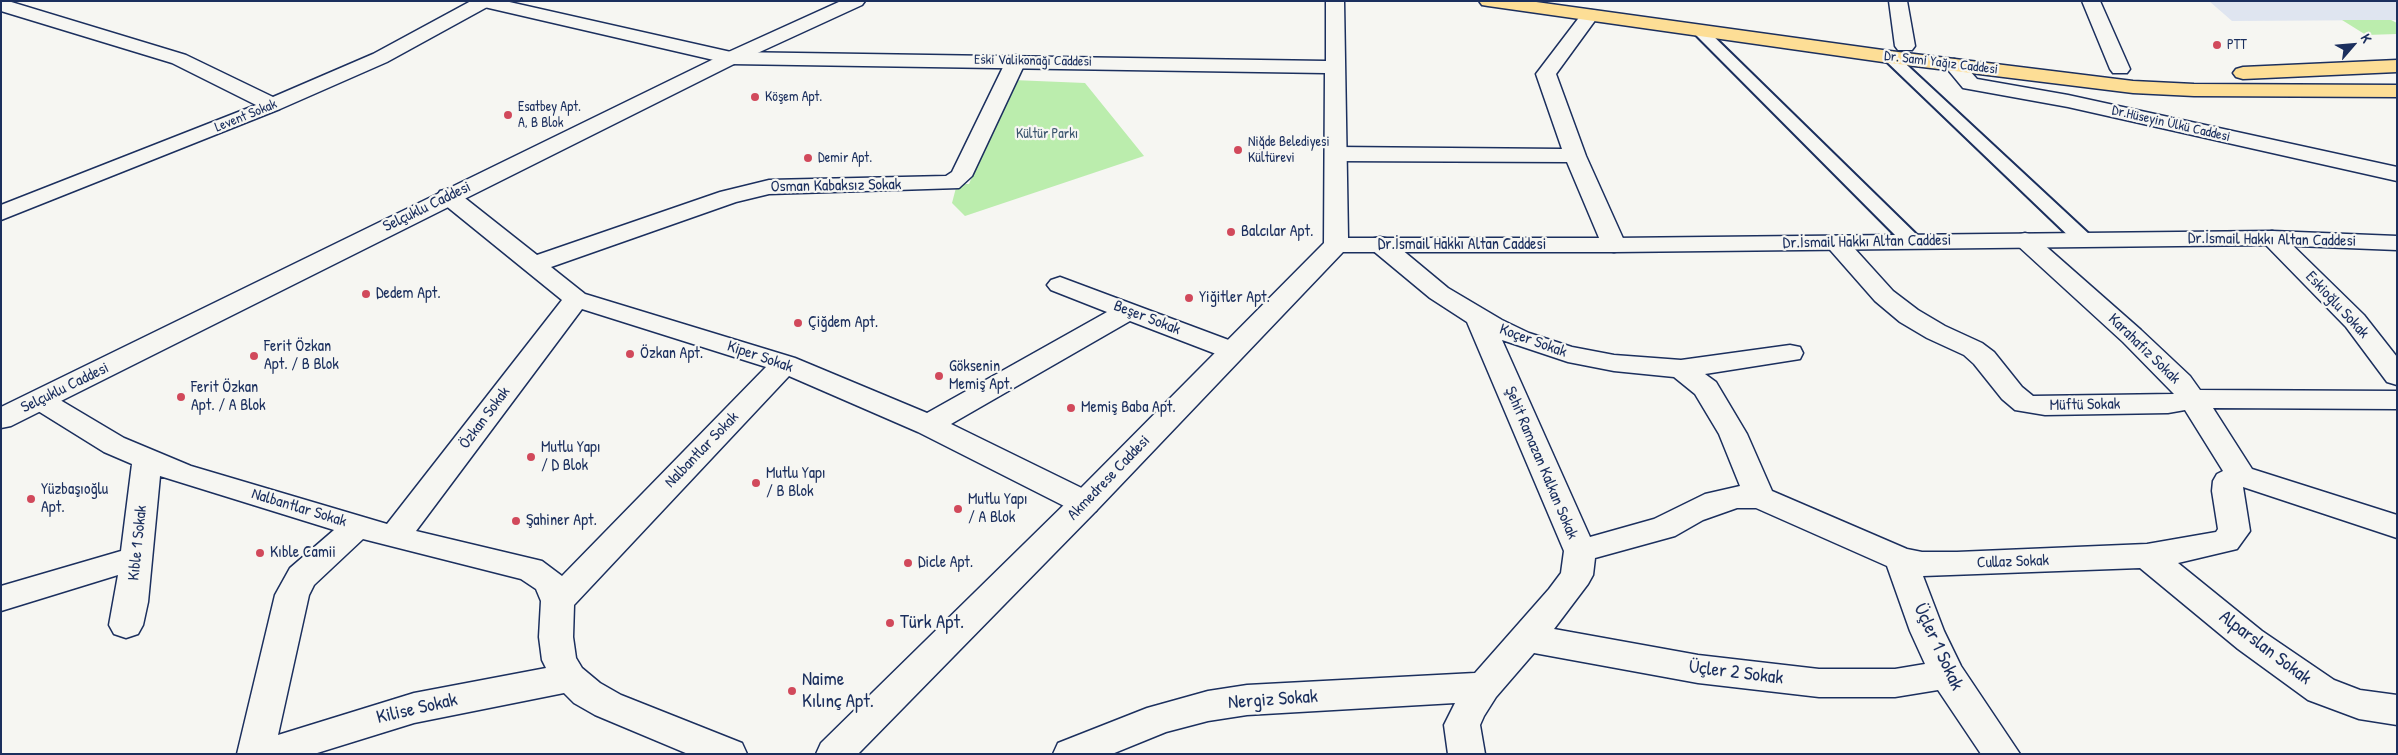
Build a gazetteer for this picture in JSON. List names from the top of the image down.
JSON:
{
  "streets": {
    "main road": ["Dr. Sami Yağız Caddesi"],
    "street": [
      "Eski Valikonağı Caddesi",
      "Levent Sokak",
      "Dr.Hüseyin Ülkü Caddesi",
      "Osman Kabaksız Sokak",
      "Selçuklu Caddesi",
      "Dr.İsmail Hakkı Altan Caddesi",
      "Eskioğlu Sokak",
      "Beşer Sokak",
      "Koçer Sokak",
      "Karahafız Sokak",
      "Kiper Sokak",
      "Müftü Sokak",
      "Özkan Sokak",
      "Nalbantlar Sokak",
      "Şehit Ramazan Kalkan Sokak",
      "Akmedrese Caddesi",
      "Kıble 1 Sokak",
      "Cullaz Sokak",
      "Üçler 1 Sokak",
      "Alparslan Sokak",
      "Üçler 2 Sokak",
      "Nergiz Sokak",
      "Kilise Sokak"
    ]
  },
  "crossings": [
    ["Eski Valikonağı Caddesi", "Osman Kabaksız Sokak"],
    ["Eski Valikonağı Caddesi", "Selçuklu Caddesi"],
    ["Dr. Sami Yağız Caddesi", "Dr.Hüseyin Ülkü Caddesi"],
    ["Osman Kabaksız Sokak", "Kiper Sokak"],
    ["Selçuklu Caddesi", "Kiper Sokak"],
    ["Selçuklu Caddesi", "Nalbantlar Sokak"],
    ["Dr.İsmail Hakkı Altan Caddesi", "Eskioğlu Sokak"],
    ["Dr.İsmail Hakkı Altan Caddesi", "Koçer Sokak"],
    ["Dr.İsmail Hakkı Altan Caddesi", "Karahafız Sokak"],
    ["Dr.İsmail Hakkı Altan Caddesi", "Müftü Sokak"],
    ["Dr.İsmail Hakkı Altan Caddesi", "Akmedrese Caddesi"],
    ["Beşer Sokak", "Akmedrese Caddesi"],
    ["Koçer Sokak", "Şehit Ramazan Kalkan Sokak"],
    ["Karahafız Sokak", "Müftü Sokak"],
    ["Karahafız Sokak", "Cullaz Sokak"],
    ["Kiper Sokak", "Özkan Sokak"],
    ["Kiper Sokak", "Nalbantlar Sokak"],
    ["Kiper Sokak", "Akmedrese Caddesi"],
    ["Özkan Sokak", "Nalbantlar Sokak"],
    ["Nalbantlar Sokak", "Kıble 1 Sokak"],
    ["Şehit Ramazan Kalkan Sokak", "Cullaz Sokak"],
    ["Şehit Ramazan Kalkan Sokak", "Üçler 2 Sokak"],
    ["Şehit Ramazan Kalkan Sokak", "Nergiz Sokak"],
    ["Cullaz Sokak", "Üçler 1 Sokak"],
    ["Cullaz Sokak", "Alparslan Sokak"],
    ["Üçler 1 Sokak", "Üçler 2 Sokak"]
  ],
  "parks": ["Kültür Parkı"],
  "places": [
    "PTT",
    "Köşem Apt.",
    "Esatbey Apt. A, B Blok",
    "Niğde Belediyesi Kültürevi",
    "Demir Apt.",
    "Balcılar Apt.",
    "Dedem Apt.",
    "Yiğitler Apt.",
    "Çiğdem Apt.",
    "Özkan Apt.",
    "Ferit Özkan Apt. / B Blok",
    "Göksenin Memiş Apt.",
    "Ferit Özkan Apt. / A Blok",
    "Memiş Baba Apt.",
    "Mutlu Yapı / D Blok",
    "Mutlu Yapı / B Blok",
    "Yüzbaşıoğlu Apt.",
    "Mutlu Yapı / A Blok",
    "Şahiner Apt.",
    "Kıble Camii",
    "Dicle Apt.",
    "Türk Apt.",
    "Naime Kılınç Apt."
  ],
  "north": "top right"
}
